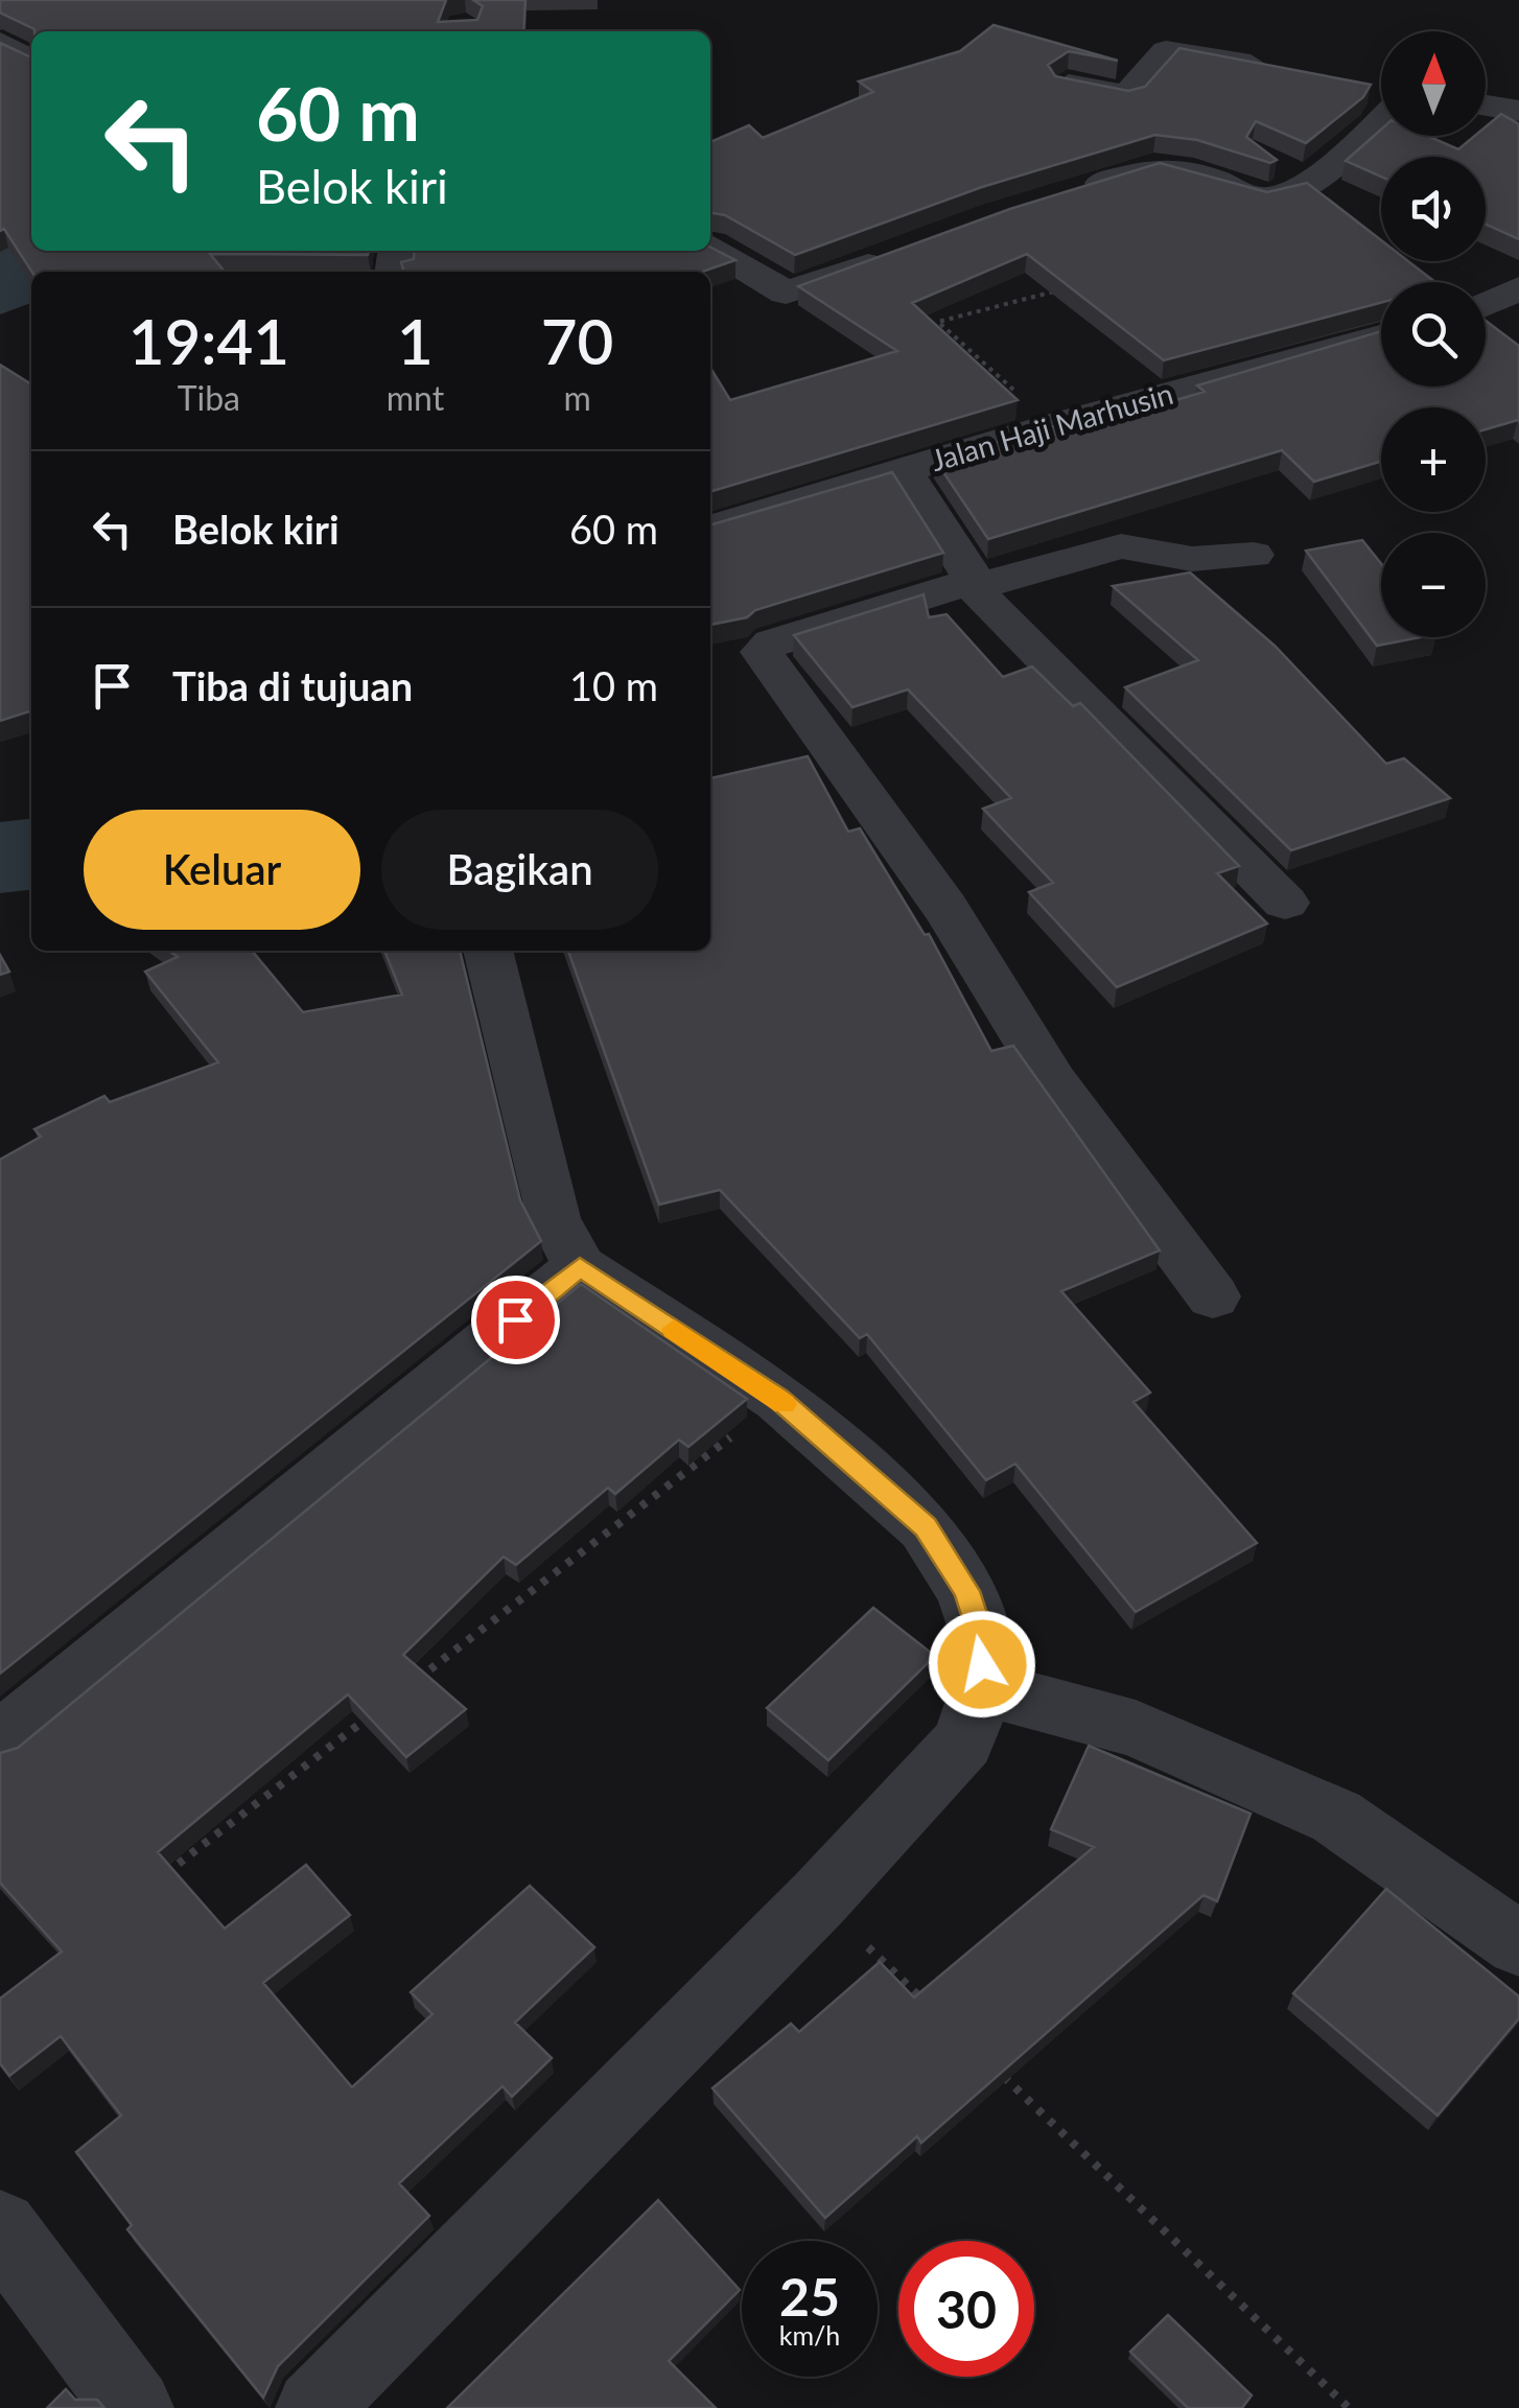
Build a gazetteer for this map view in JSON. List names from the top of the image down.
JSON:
{
  "streets": {
    "street": ["Jalan Haji Marhusin"]
  },
  "north": "top",
  "page": {
    "map_buttons": ["+", "−"],
    "turn": ["60 m", "Belok kiri"],
    "eta": [
      "19:41",
      "Tiba",
      "1",
      "mnt",
      "70",
      "m"
    ],
    "list": [
      {
        "name": "Belok kiri",
        "value": "60 m"
      },
      {
        "name": "Tiba di tujuan",
        "value": "10 m"
      }
    ],
    "buttons": ["Keluar", "Bagikan"],
    "speed": "25 km/h",
    "limit": "30"
  }
}
